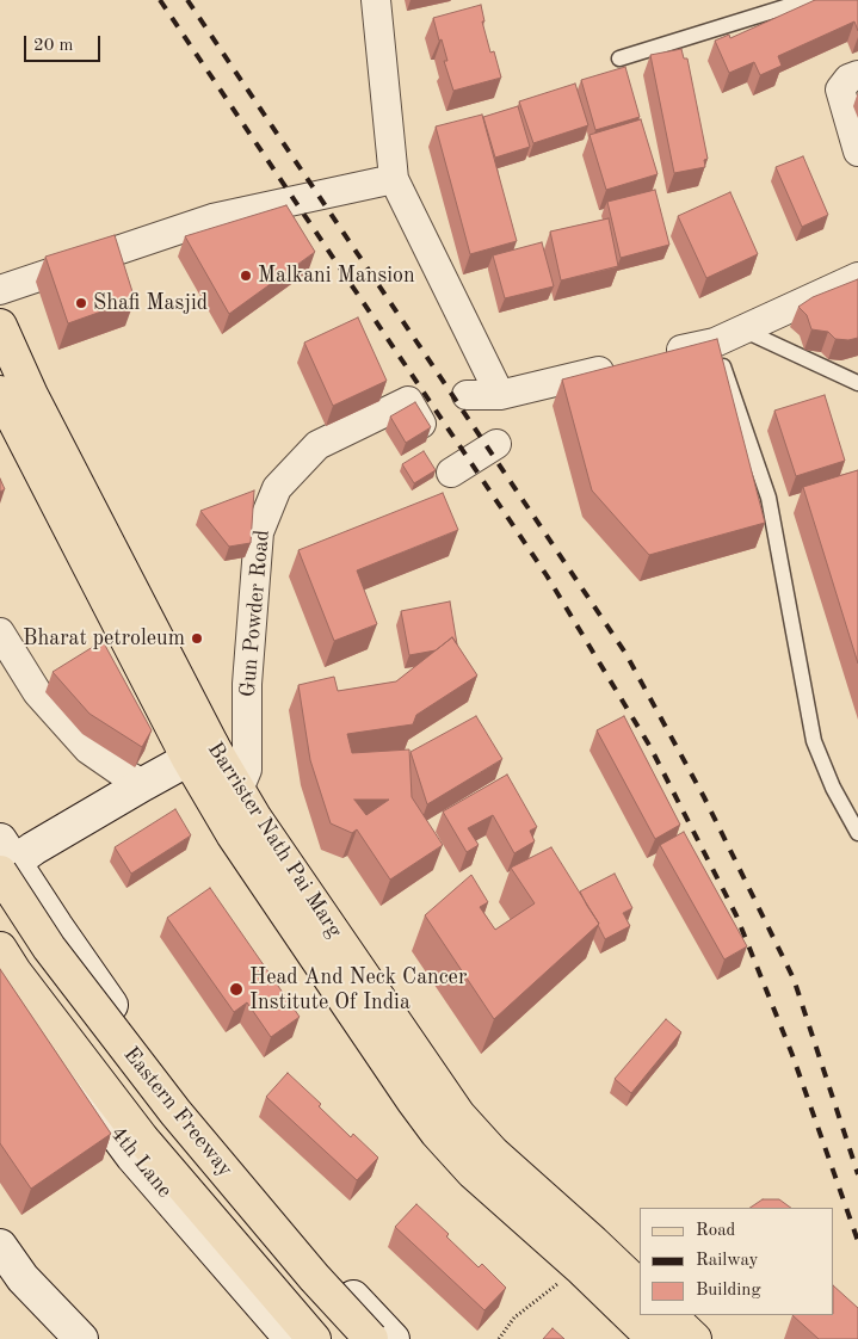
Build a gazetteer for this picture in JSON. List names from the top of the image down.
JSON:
{
  "streets": {
    "main road": ["Barrister Nath Pai Marg", "Eastern Freeway"],
    "street": ["Gun Powder Road", "4th Lane"]
  },
  "crossings": [
    ["Gun Powder Road", "Barrister Nath Pai Marg"]
  ],
  "places": [
    "Malkani Mansion",
    "Shafi Masjid",
    "Bharat petroleum",
    "Head And Neck Cancer Institute Of India"
  ],
  "legend": ["Road", "Railway", "Building"],
  "scale_bar": "20 m"
}
